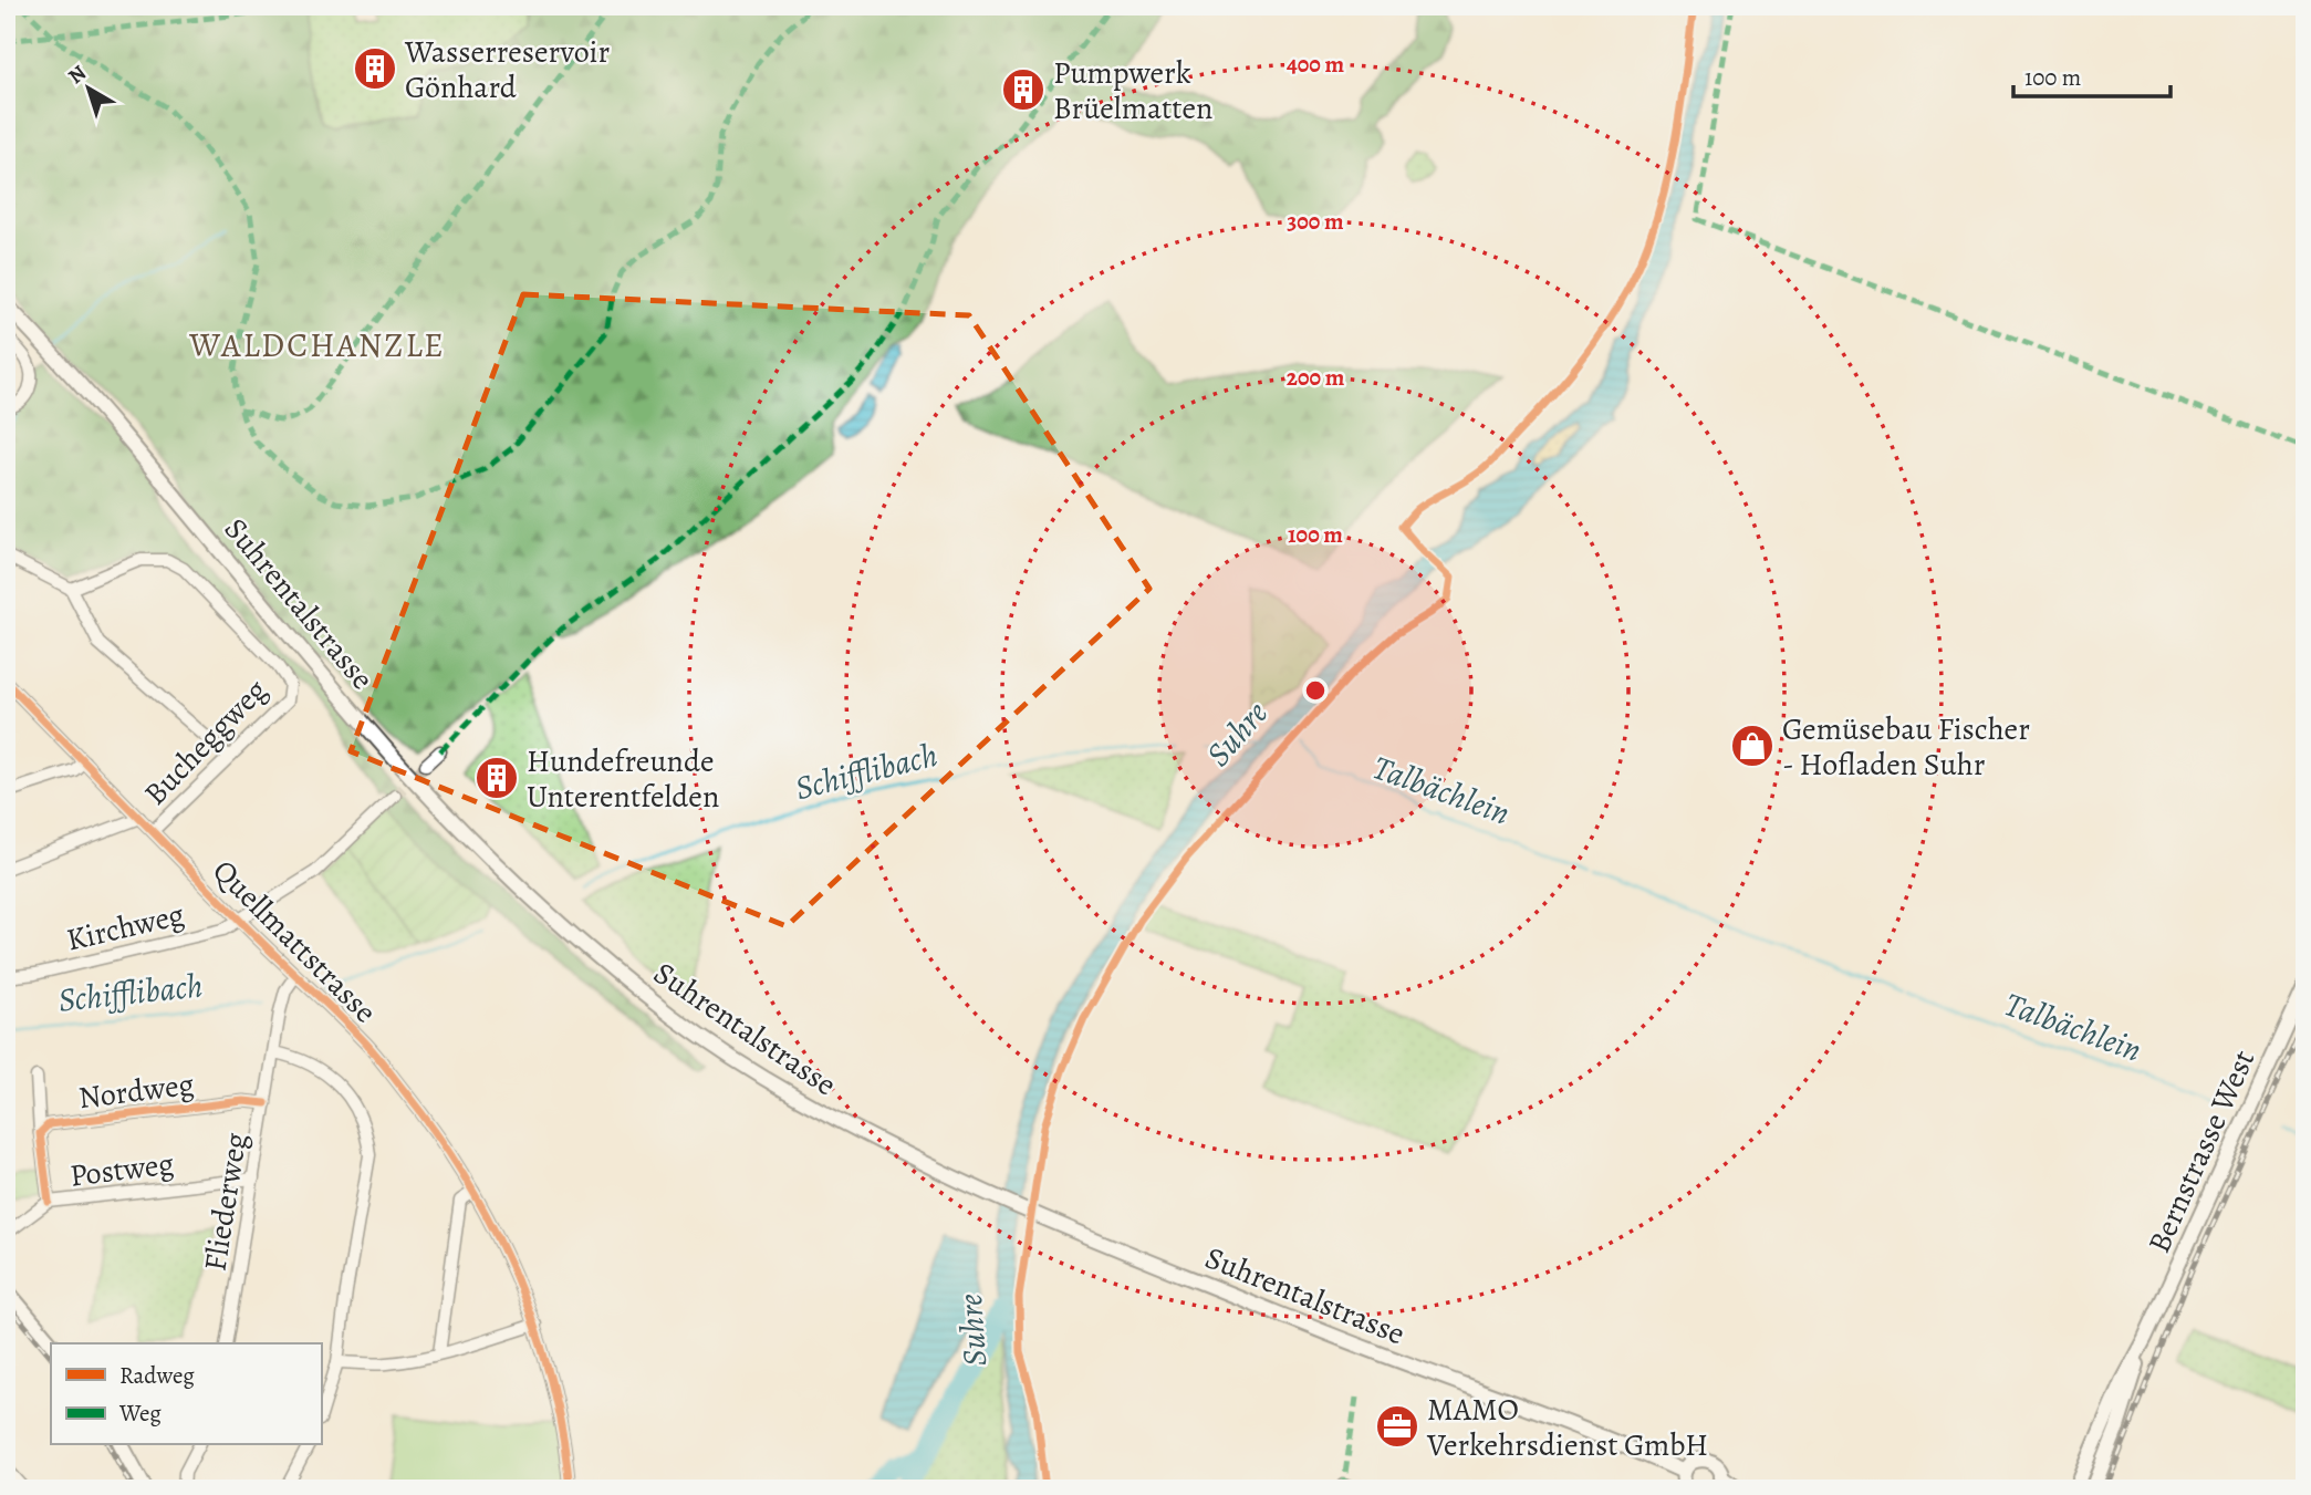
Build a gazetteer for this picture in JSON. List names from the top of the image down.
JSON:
{
  "streets": {
    "main road": ["Suhrentalstrasse", "Bernstrasse West"],
    "street": [
      "Bucheggweg",
      "Kirchweg",
      "Quellmattstrasse",
      "Nordweg",
      "Postweg",
      "Fliederweg"
    ]
  },
  "crossings": [
    ["Bucheggweg", "Quellmattstrasse"],
    ["Kirchweg", "Quellmattstrasse"],
    ["Quellmattstrasse", "Fliederweg"],
    ["Nordweg", "Postweg"],
    ["Nordweg", "Fliederweg"],
    ["Postweg", "Fliederweg"]
  ],
  "districts": ["WALDCHANZLE"],
  "water": ["Suhre", "Schifflibach", "Talbächlein"],
  "places": {
    "building": ["Wasserreservoir Gönhard", "Pumpwerk Brüelmatten", "Hundefreunde Unterentfelden"],
    "shop": ["Gemüsebau Fischer - Hofladen Suhr"],
    "office": ["MAMO Verkehrsdienst GmbH"]
  },
  "legend": ["Radweg", "Weg"],
  "scale_bar": "100 m",
  "north": "top left",
  "rings": [
    "400 m",
    "300 m",
    "200 m",
    "100 m"
  ]
}
